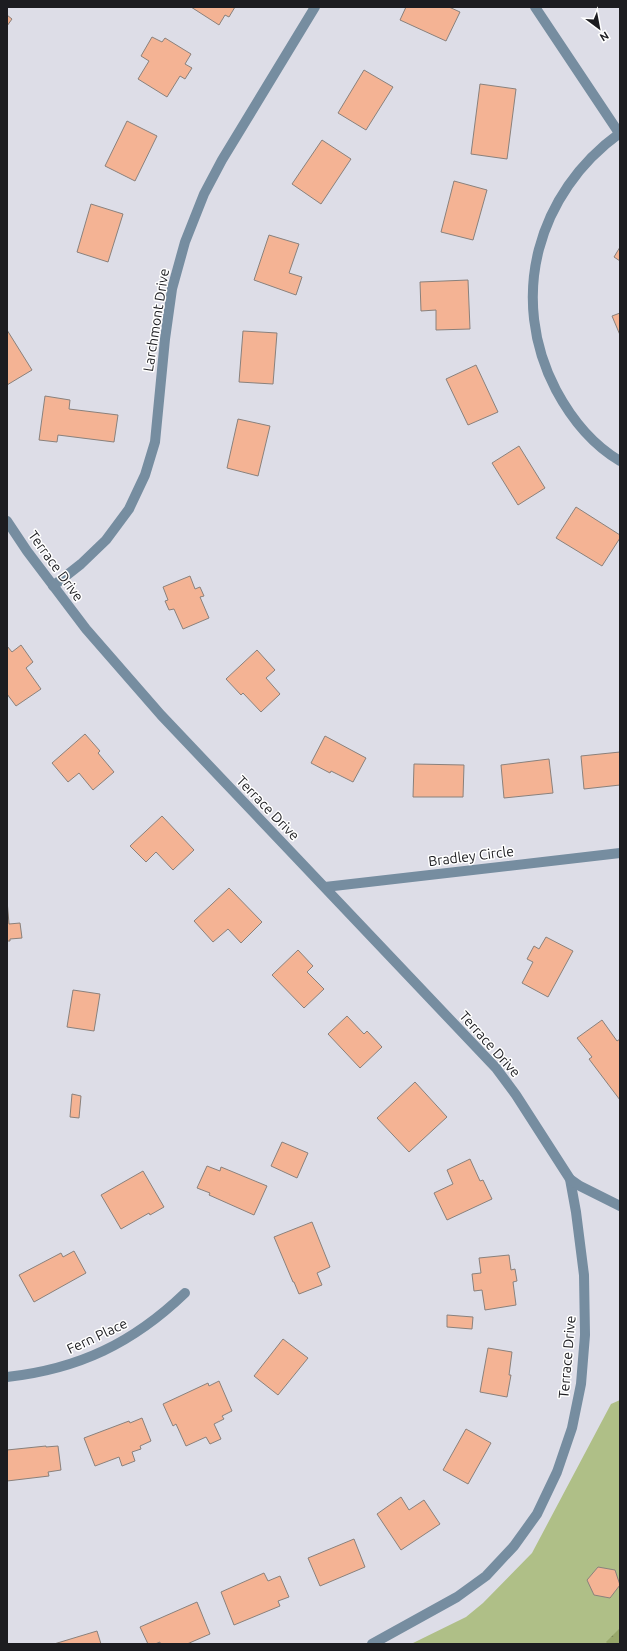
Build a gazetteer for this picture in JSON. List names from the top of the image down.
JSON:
{
  "streets": {
    "street": [
      "Larchmont Drive",
      "Terrace Drive",
      "Bradley Circle",
      "Fern Place"
    ]
  },
  "crossings": [
    ["Larchmont Drive", "Terrace Drive"],
    ["Terrace Drive", "Bradley Circle"]
  ],
  "north": "bottom right"
}
